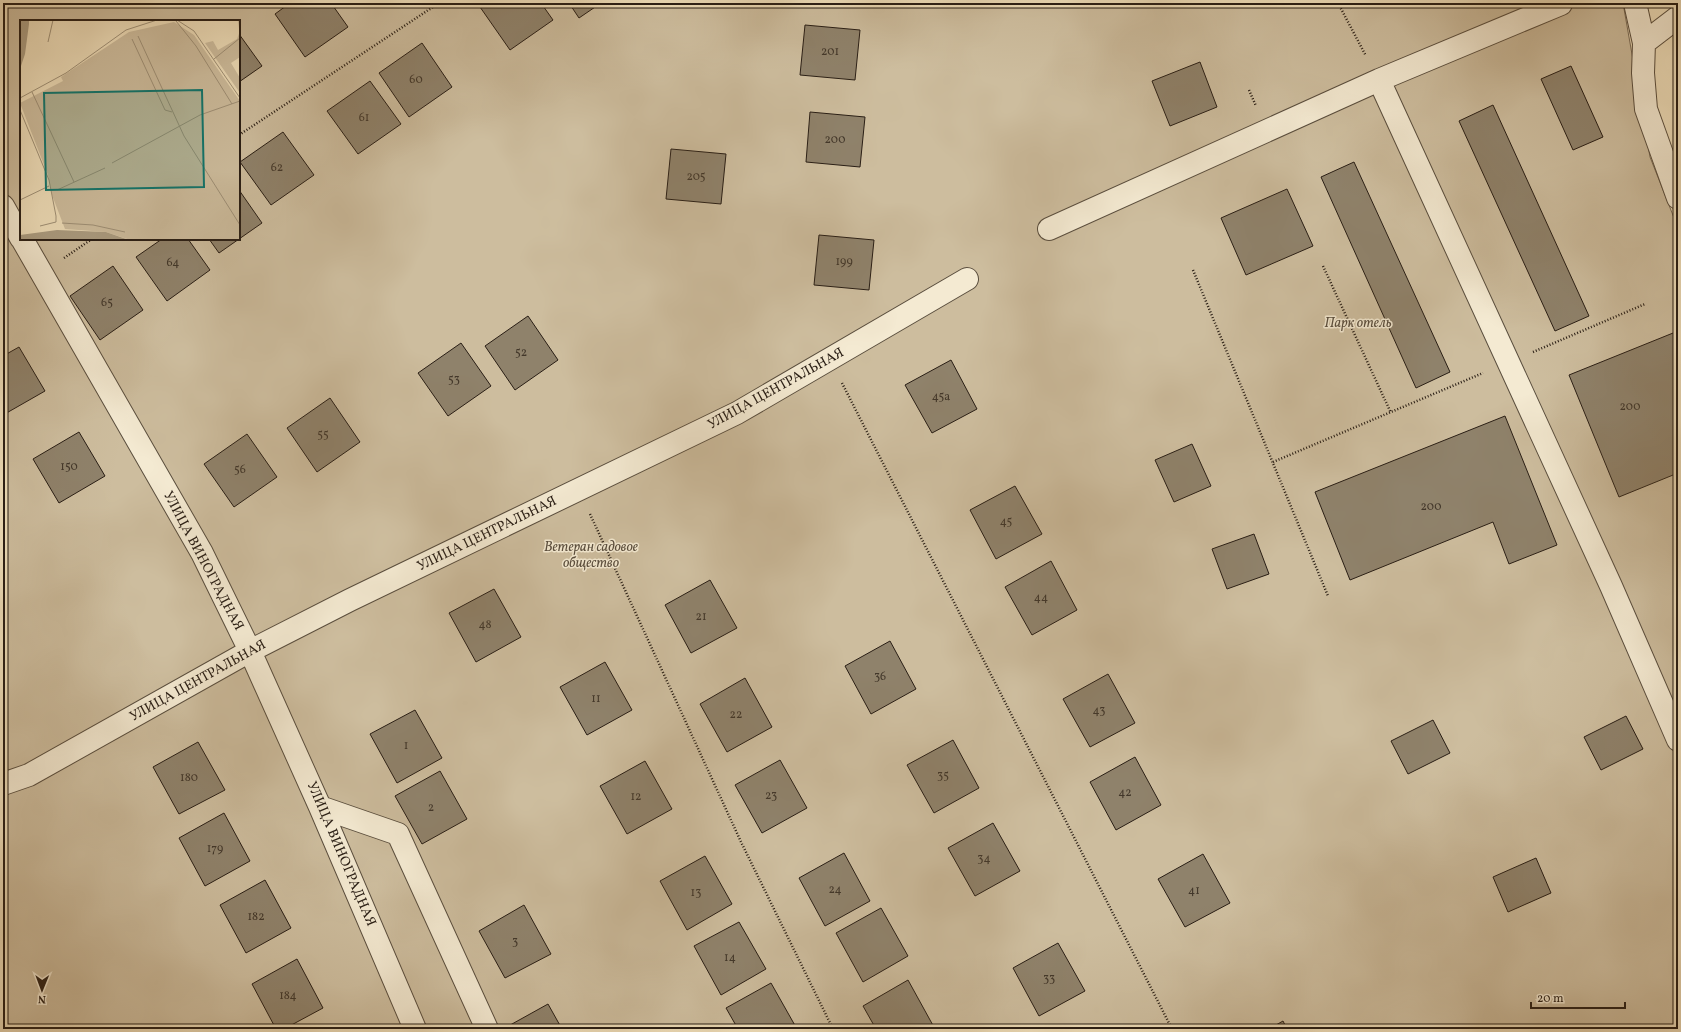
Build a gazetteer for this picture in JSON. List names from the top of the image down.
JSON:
{
  "streets": {
    "street": ["УЛИЦА ЦЕНТРАЛЬНАЯ", "УЛИЦА ВИНОГРАДНАЯ"]
  },
  "crossings": [
    ["УЛИЦА ЦЕНТРАЛЬНАЯ", "УЛИЦА ВИНОГРАДНАЯ"]
  ],
  "parks": ["Парк отель", "Ветеран садовое общество"],
  "house_numbers": [
    "201",
    "60",
    "61",
    "200",
    "62",
    "205",
    "199",
    "64",
    "65",
    "52",
    "53",
    "45а",
    "200",
    "55",
    "150",
    "56",
    "200",
    "45",
    "44",
    "21",
    "48",
    "36",
    "11",
    "43",
    "22",
    "1",
    "35",
    "180",
    "42",
    "23",
    "12",
    "2",
    "179",
    "34",
    "24",
    "41",
    "13",
    "182",
    "3",
    "14",
    "33",
    "184"
  ],
  "scale_bar": "20 m",
  "north": "bottom"
}
